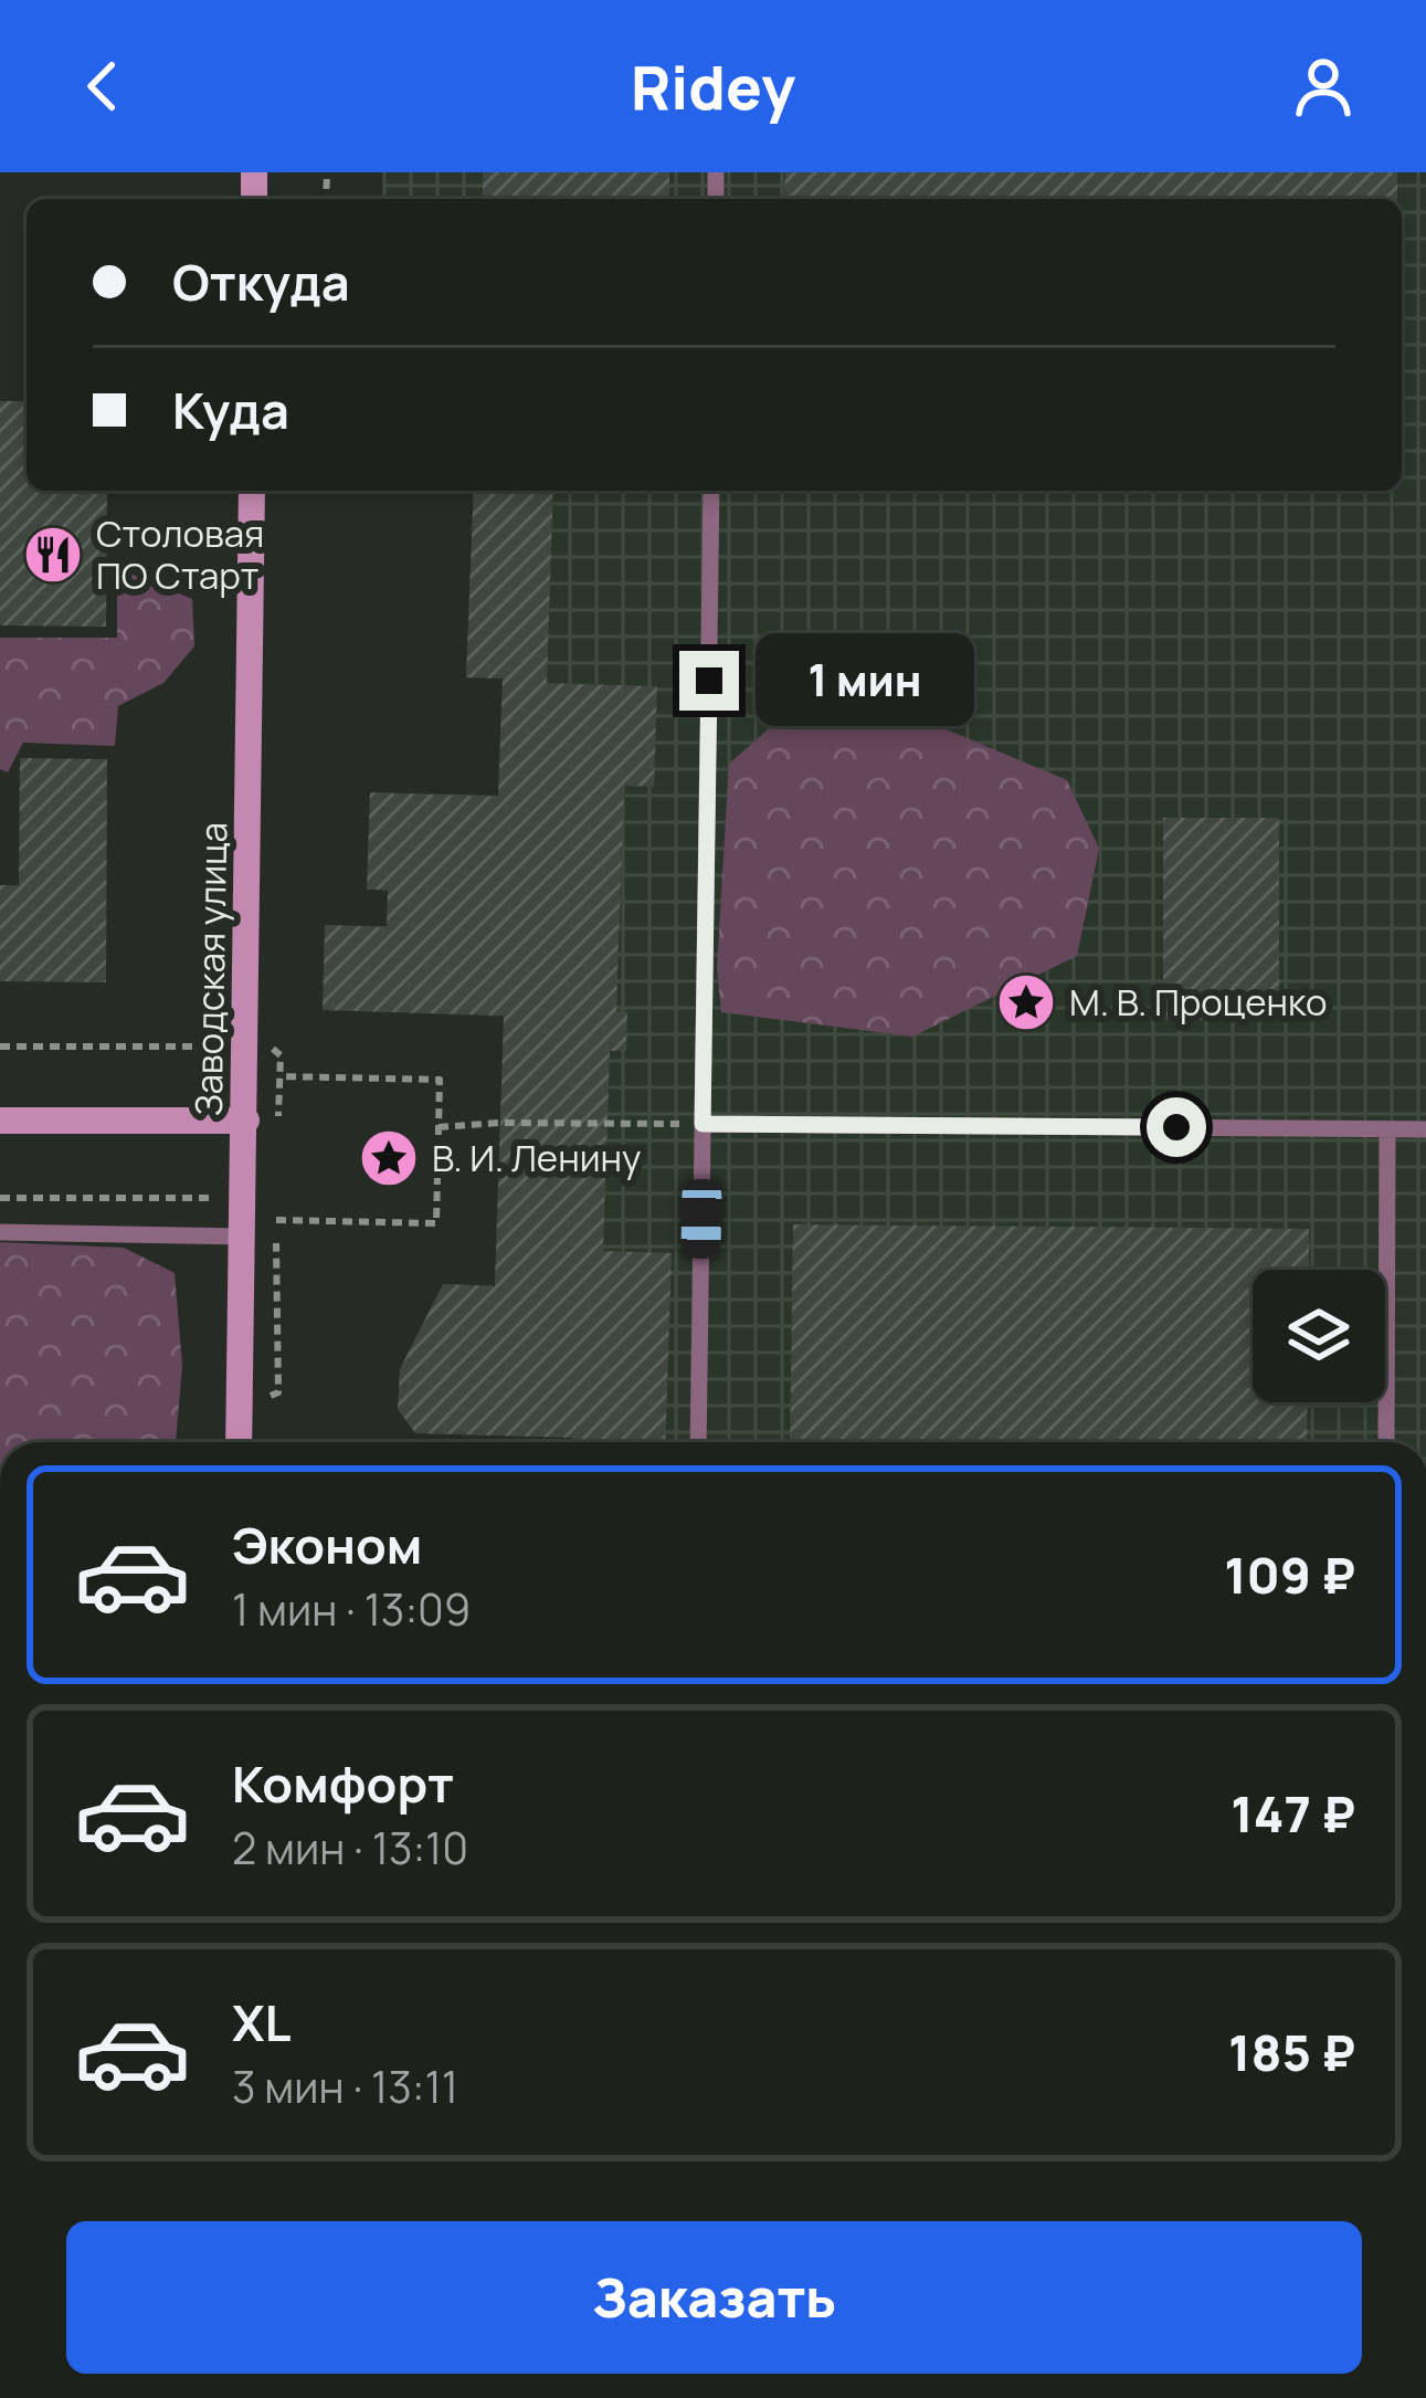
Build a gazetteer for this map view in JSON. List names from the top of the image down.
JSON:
{
  "streets": {
    "main road": ["Заводская улица"]
  },
  "places": {
    "restaurant": ["Столовая ПО Старт"],
    "place": ["М. В. Проценко", "В. И. Ленину"]
  },
  "page": {
    "header": "Ridey",
    "banner": ["Откуда", "Куда"],
    "bubble": "1 мин",
    "list": [
      {
        "name": "Эконом",
        "note": "1 мин · 13:09",
        "value": "109 ₽"
      },
      {
        "name": "Комфорт",
        "note": "2 мин · 13:10",
        "value": "147 ₽"
      },
      {
        "name": "XL",
        "note": "3 мин · 13:11",
        "value": "185 ₽"
      }
    ],
    "buttons": "Заказать"
  }
}
